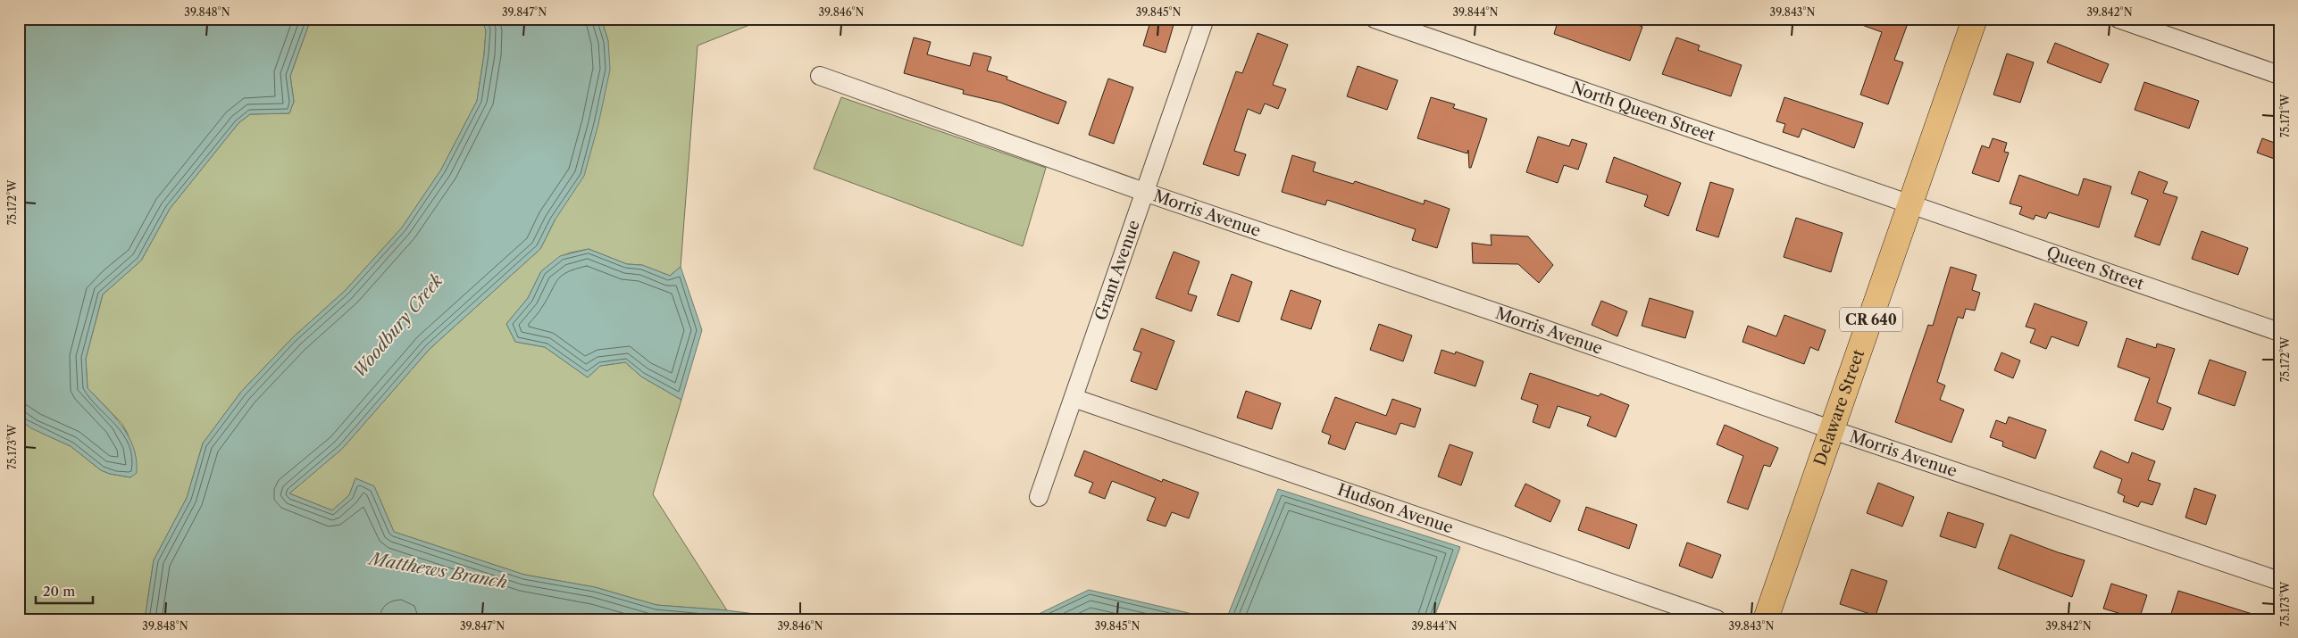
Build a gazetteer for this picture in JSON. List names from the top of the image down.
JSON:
{
  "streets": {
    "main road": ["CR 640", "Delaware Street"],
    "street": [
      "North Queen Street",
      "Morris Avenue",
      "Queen Street",
      "Grant Avenue",
      "Hudson Avenue"
    ]
  },
  "crossings": [
    ["North Queen Street", "Queen Street"],
    ["North Queen Street", "Delaware Street"],
    ["Morris Avenue", "Grant Avenue"],
    ["Morris Avenue", "Delaware Street"],
    ["Queen Street", "Delaware Street"],
    ["Grant Avenue", "Hudson Avenue"]
  ],
  "water": ["Woodbury Creek", "Matthews Branch"],
  "scale_bar": "20 m",
  "coordinates": [
    "39.848°N",
    "39.847°N",
    "39.846°N",
    "39.845°N",
    "39.844°N",
    "39.843°N",
    "39.842°N",
    "75.171°W",
    "75.172°W",
    "75.173°W"
  ]
}
